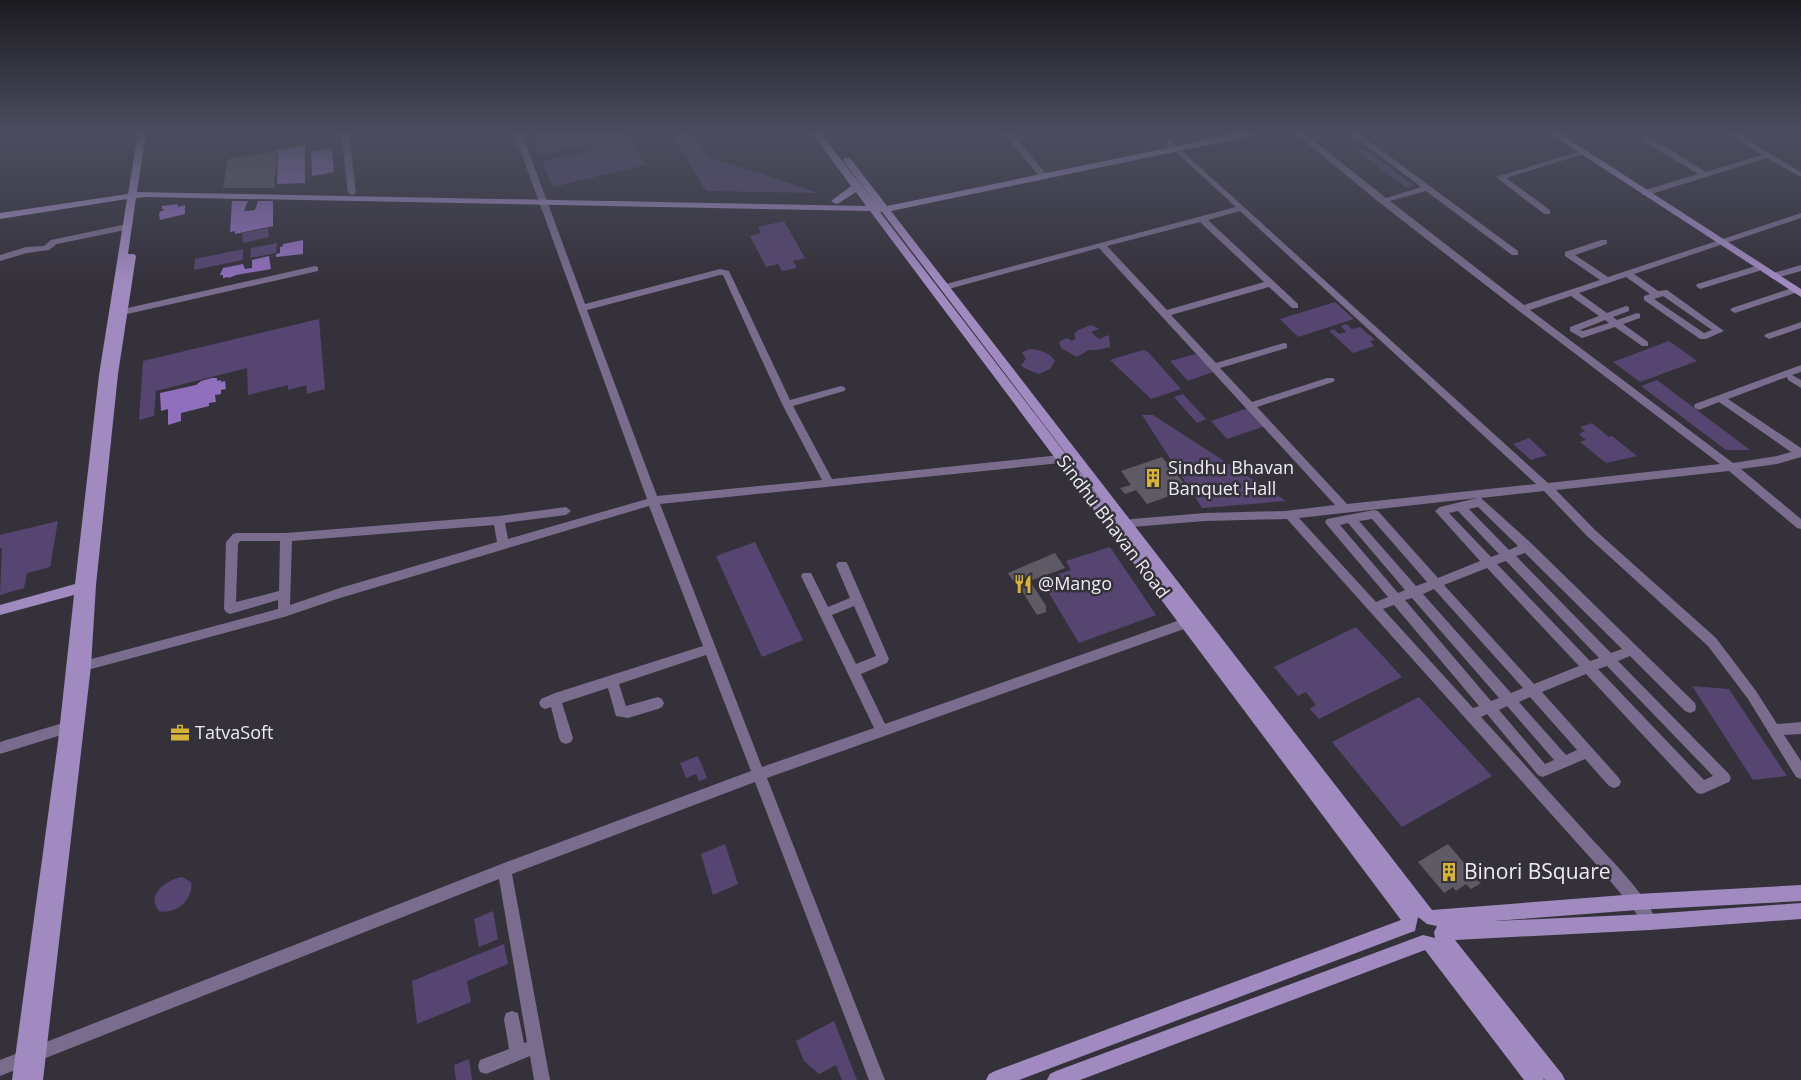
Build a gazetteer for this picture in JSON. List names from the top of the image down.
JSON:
{
  "streets": {
    "main road": ["Sindhu Bhavan Road"]
  },
  "places": {
    "building": ["Sindhu Bhavan Banquet Hall", "Binori BSquare"],
    "restaurant": ["@Mango"],
    "office": ["TatvaSoft"]
  }
}
